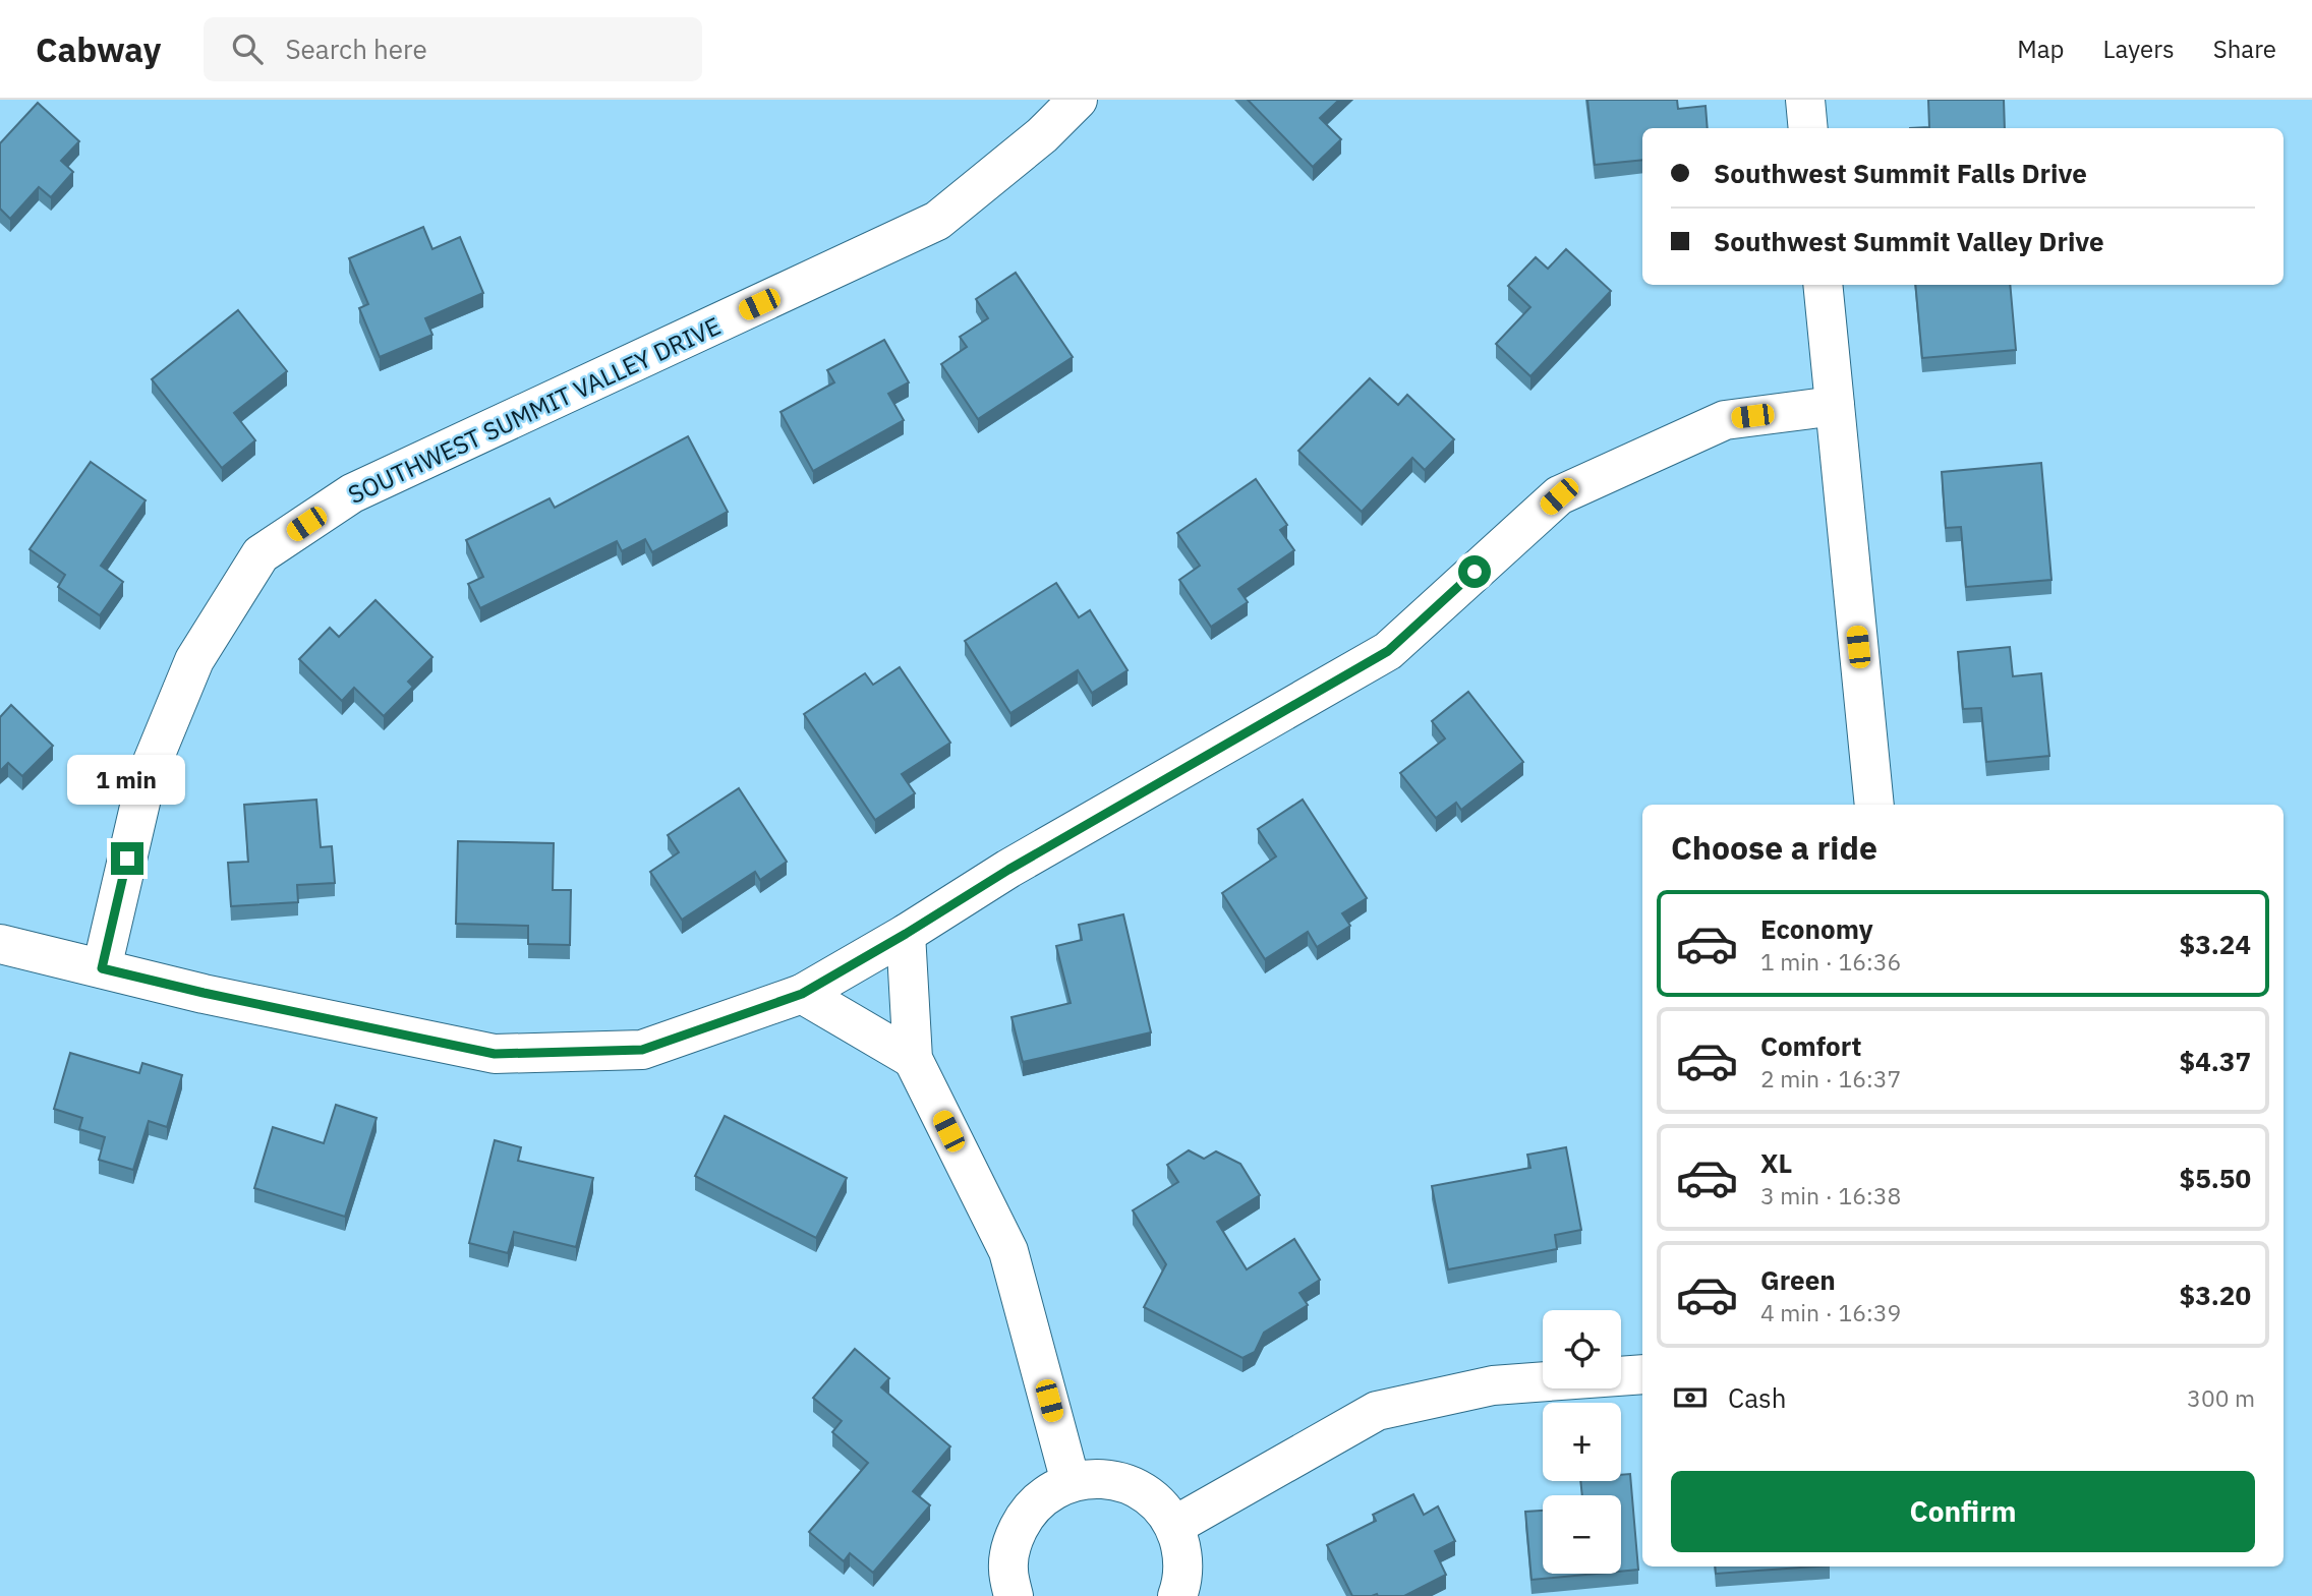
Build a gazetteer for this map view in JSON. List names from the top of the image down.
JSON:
{
  "streets": {
    "street": ["SOUTHWEST SUMMIT VALLEY DRIVE"]
  },
  "page": {
    "header": "Cabway",
    "search": "Search here",
    "nav": ["Map", "Layers", "Share"],
    "banner": ["Southwest Summit Falls Drive", "Southwest Summit Valley Drive"],
    "bubble": "1 min",
    "heading": "Choose a ride",
    "list": [
      {
        "name": "Economy",
        "note": "1 min · 16:36",
        "value": "$3.24"
      },
      {
        "name": "Comfort",
        "note": "2 min · 16:37",
        "value": "$4.37"
      },
      {
        "name": "XL",
        "note": "3 min · 16:38",
        "value": "$5.50"
      },
      {
        "name": "Green",
        "note": "4 min · 16:39",
        "value": "$3.20"
      }
    ],
    "map_buttons": ["+", "−"],
    "pay": ["Cash", "300 m"],
    "buttons": "Confirm"
  }
}
